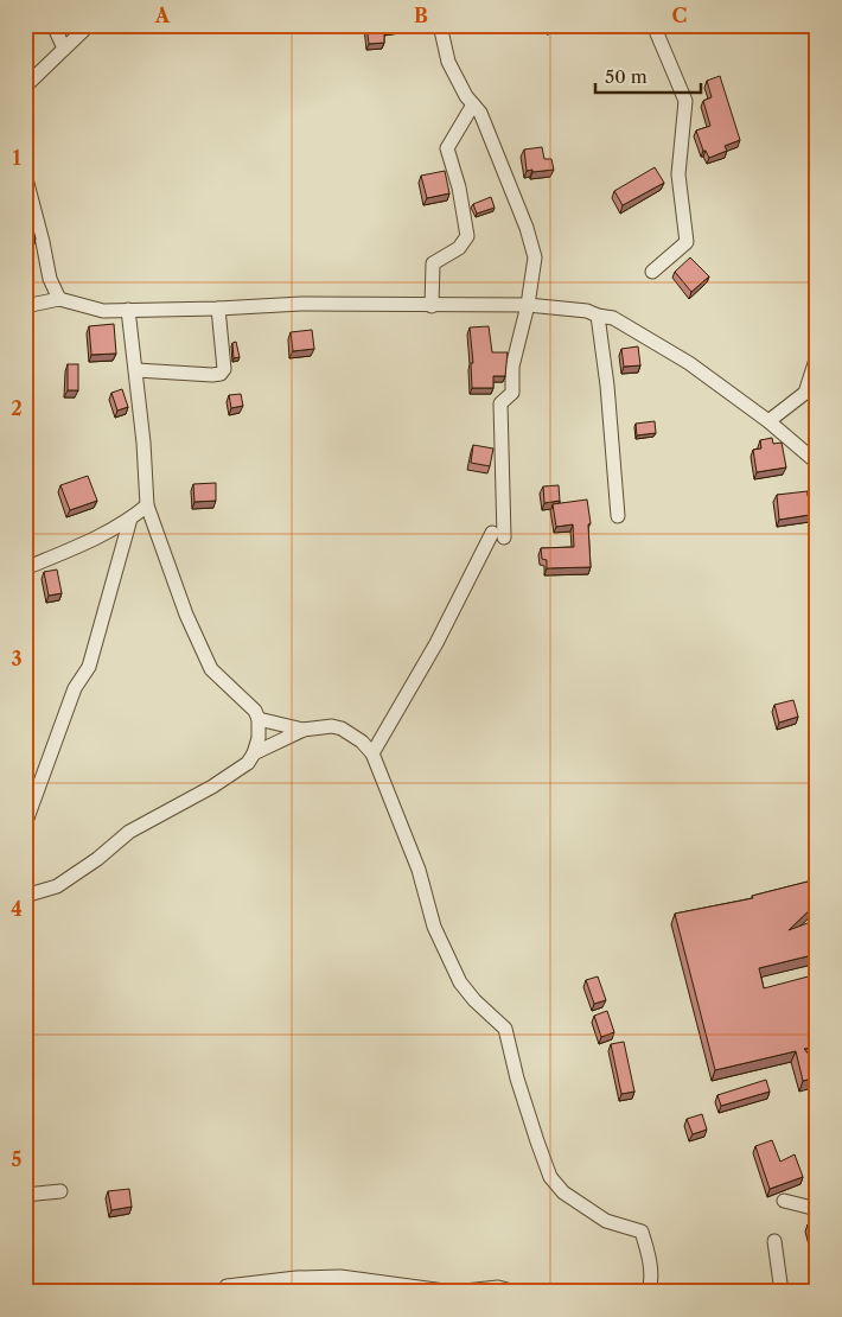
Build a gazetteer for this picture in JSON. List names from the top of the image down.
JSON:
{
  "scale_bar": "50 m",
  "grid": {
    "columns": ["A", "B", "C"],
    "rows": [
      "1",
      "2",
      "3",
      "4",
      "5"
    ]
  }
}
